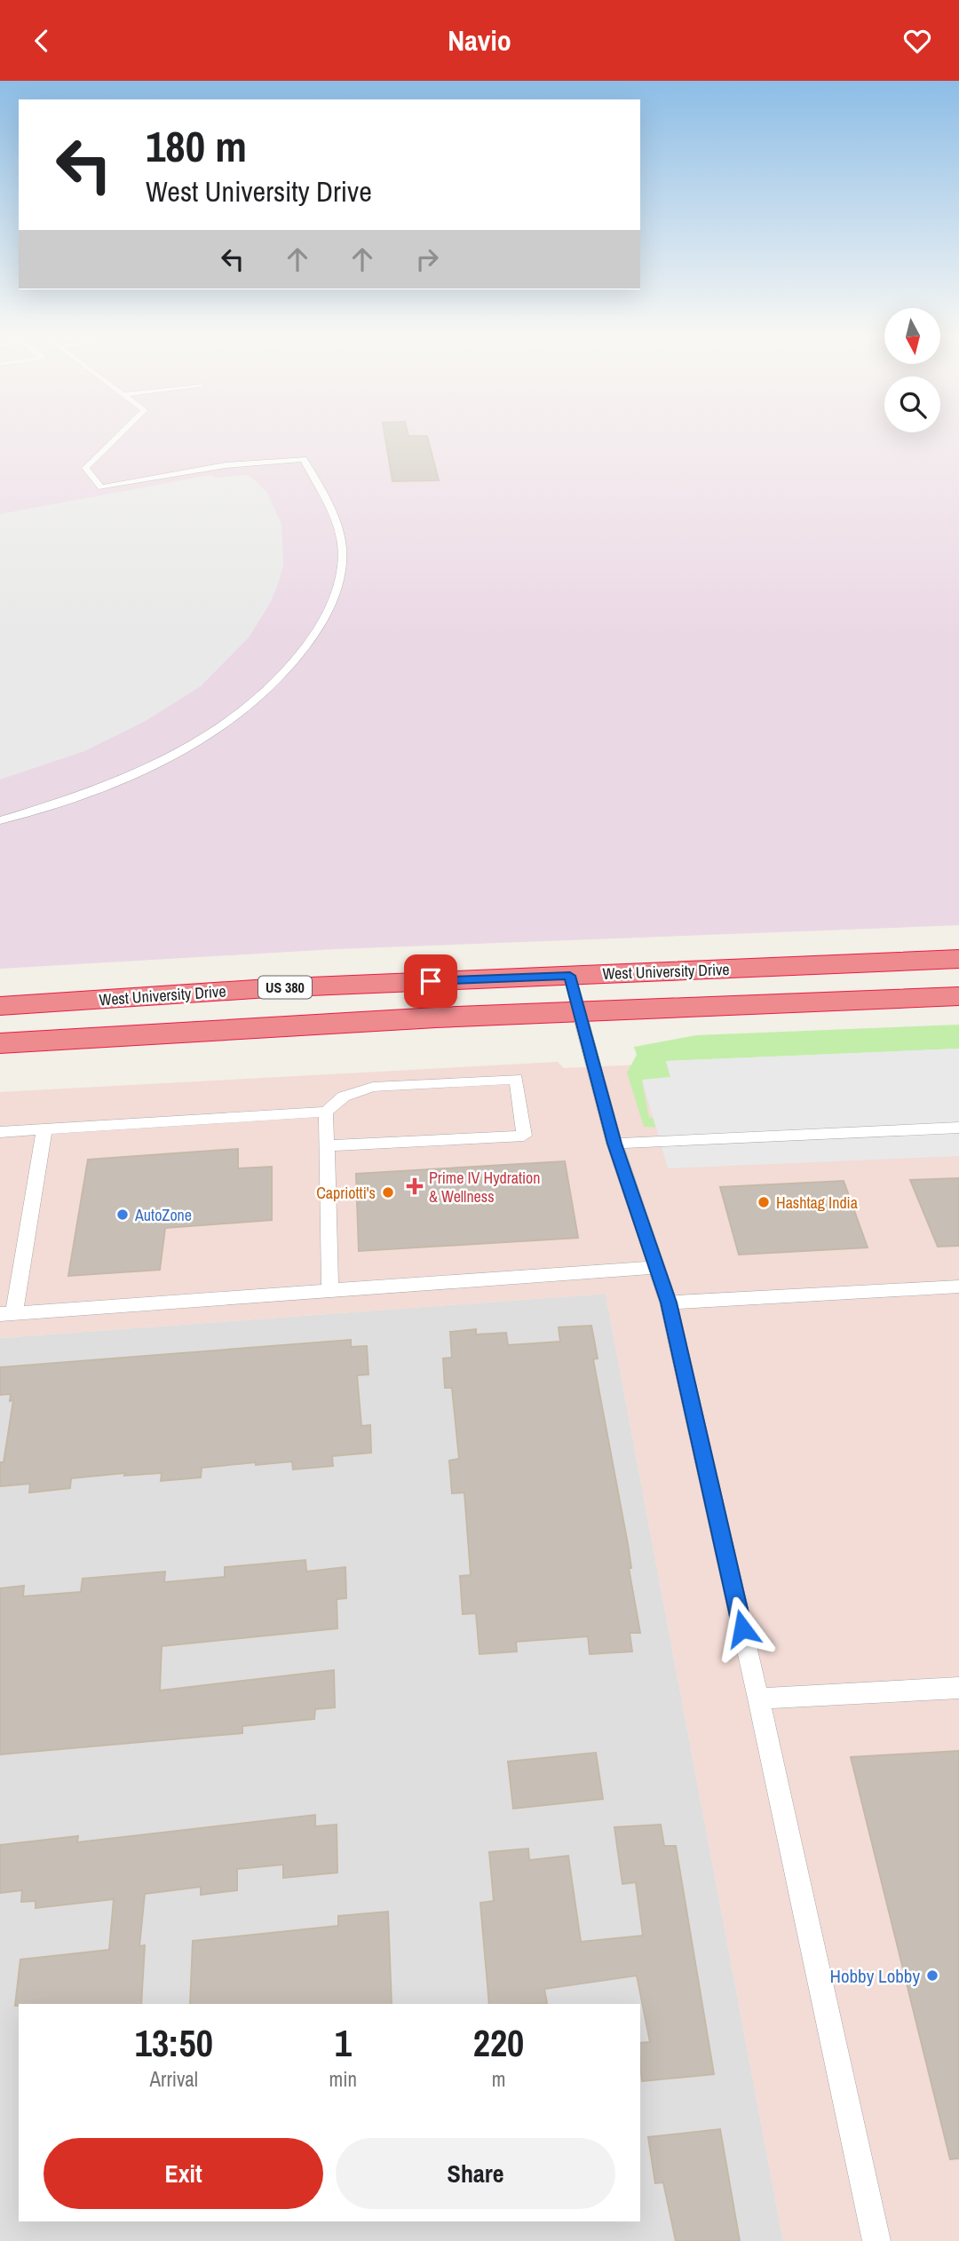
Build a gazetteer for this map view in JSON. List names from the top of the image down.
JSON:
{
  "streets": {
    "highway": ["West University Drive", "US 380"]
  },
  "places": {
    "health": ["Prime IV Hydration & Wellness"],
    "other": [
      "Capriotti's",
      "Hashtag India",
      "AutoZone",
      "Hobby Lobby"
    ]
  },
  "north": "bottom",
  "page": {
    "header": "Navio",
    "turn": ["180 m", "West University Drive"],
    "eta": [
      "13:50",
      "Arrival",
      "1",
      "min",
      "220",
      "m"
    ],
    "buttons": ["Exit", "Share"]
  }
}
